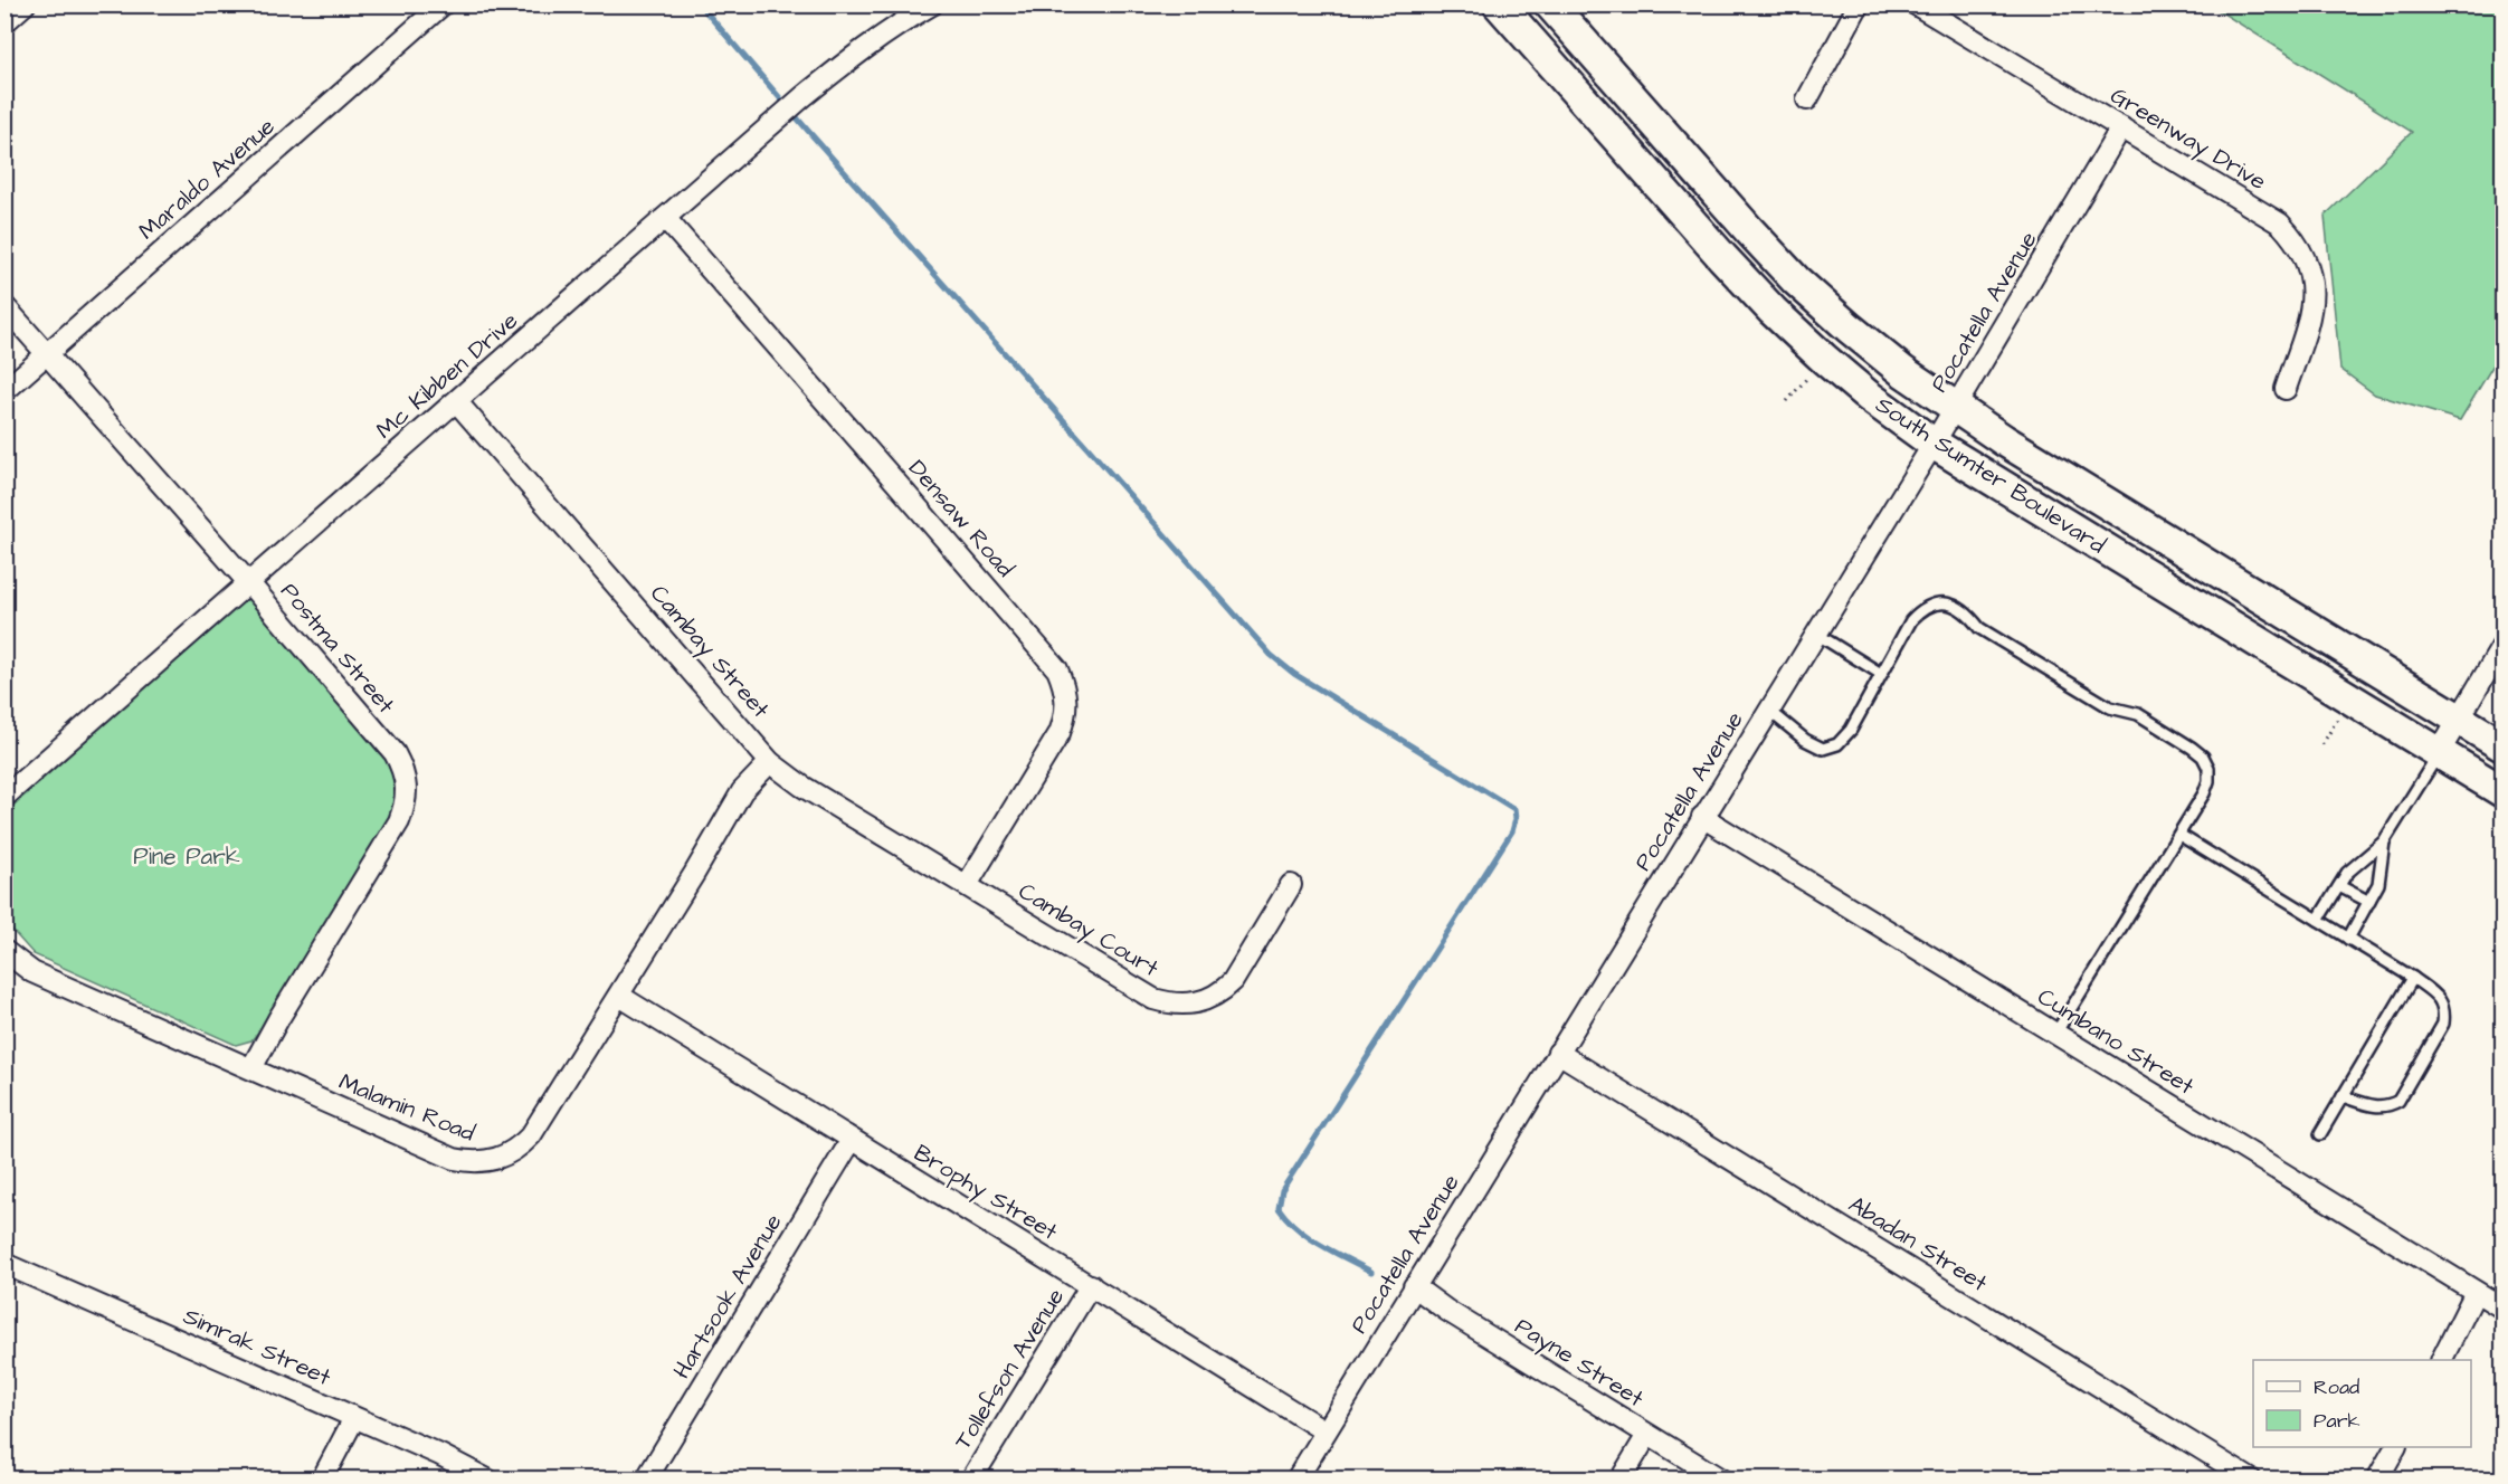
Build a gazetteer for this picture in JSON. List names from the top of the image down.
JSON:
{
  "streets": {
    "main road": ["South Sumter Boulevard"],
    "street": [
      "Greenway Drive",
      "Maraldo Avenue",
      "Pocatella Avenue",
      "Mc Kibben Drive",
      "Densaw Road",
      "Postma Street",
      "Cambay Street",
      "Cambay Court",
      "Cumbano Street",
      "Malamin Road",
      "Brophy Street",
      "Abadan Street",
      "Hartsook Avenue",
      "Simrak Street",
      "Payne Street",
      "Tollefson Avenue"
    ]
  },
  "crossings": [
    ["Greenway Drive", "Pocatella Avenue"],
    ["Maraldo Avenue", "Postma Street"],
    ["Pocatella Avenue", "South Sumter Boulevard"],
    ["Pocatella Avenue", "Cumbano Street"],
    ["Pocatella Avenue", "Brophy Street"],
    ["Pocatella Avenue", "Abadan Street"],
    ["Pocatella Avenue", "Payne Street"],
    ["Mc Kibben Drive", "Densaw Road"],
    ["Mc Kibben Drive", "Postma Street"],
    ["Mc Kibben Drive", "Cambay Street"],
    ["Densaw Road", "Cambay Street"],
    ["Densaw Road", "Cambay Court"],
    ["Postma Street", "Malamin Road"],
    ["Cambay Street", "Cambay Court"],
    ["Cambay Street", "Malamin Road"],
    ["Malamin Road", "Brophy Street"],
    ["Brophy Street", "Hartsook Avenue"],
    ["Brophy Street", "Tollefson Avenue"]
  ],
  "parks": ["Pine Park"],
  "legend": ["Road", "Park"]
}
